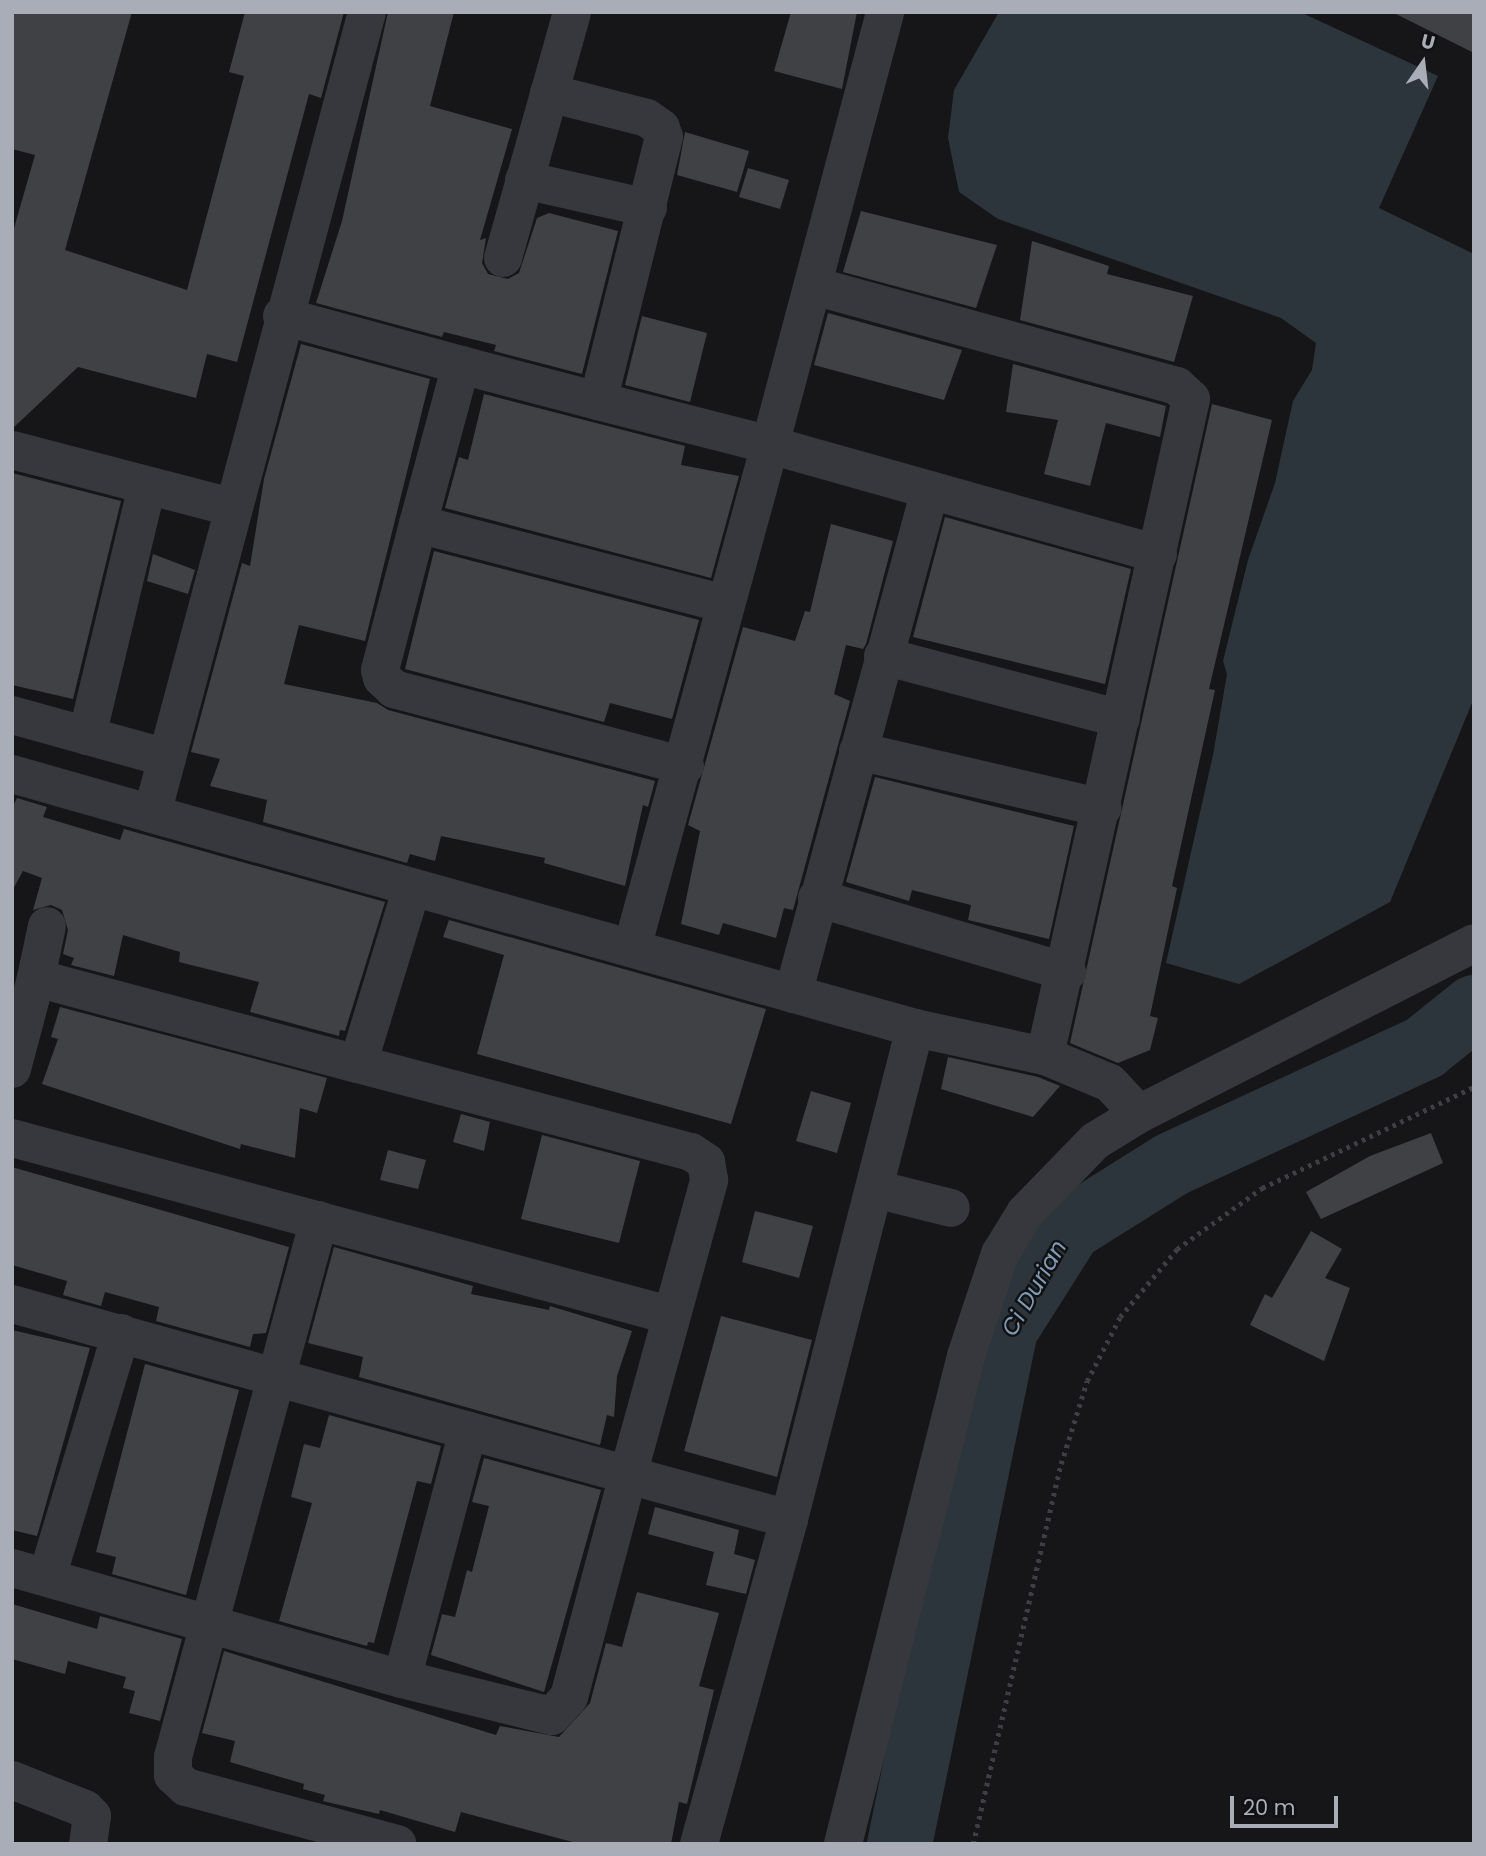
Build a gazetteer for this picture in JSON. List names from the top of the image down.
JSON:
{
  "water": ["Ci Durian"],
  "scale_bar": "20 m",
  "north": "top"
}
